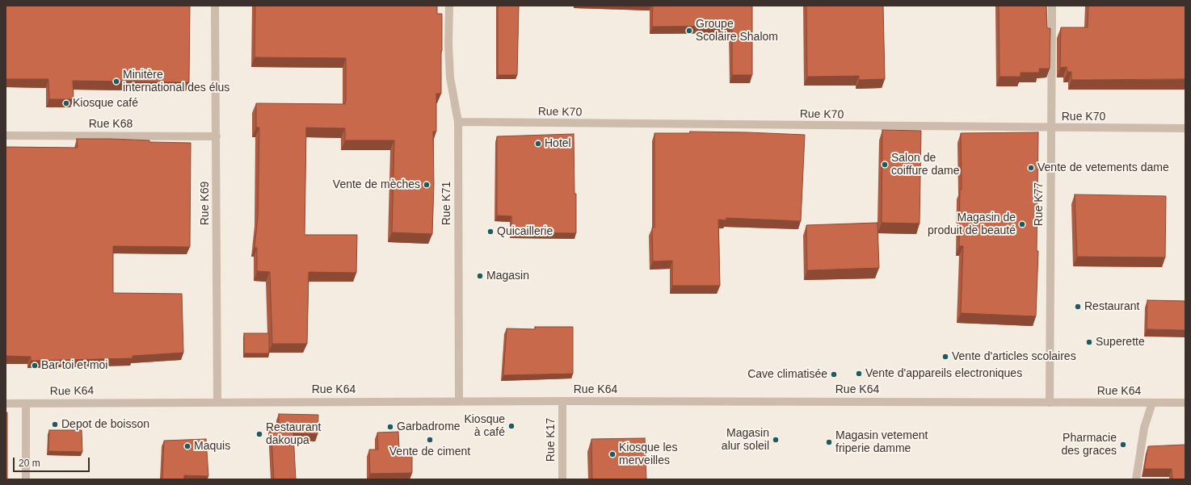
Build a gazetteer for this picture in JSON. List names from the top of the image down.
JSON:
{
  "streets": {
    "street": [
      "Rue K70",
      "Rue K68",
      "Rue K69",
      "Rue K71",
      "Rue K77",
      "Rue K64",
      "Rue K17"
    ]
  },
  "crossings": [
    ["Rue K70", "Rue K71"],
    ["Rue K70", "Rue K77"],
    ["Rue K68", "Rue K69"],
    ["Rue K69", "Rue K64"],
    ["Rue K71", "Rue K64"],
    ["Rue K77", "Rue K64"],
    ["Rue K64", "Rue K17"]
  ],
  "places": [
    "Groupe Scolaire Shalom",
    "Minitère international des élus",
    "Kiosque café",
    "Hotel",
    "Salon de coiffure dame",
    "Vente de vetements dame",
    "Vente de mèches",
    "Magasin de produit de beauté",
    "Quicaillerie",
    "Magasin",
    "Restaurant",
    "Superette",
    "Vente d'articles scolaires",
    "Bar toi et moi",
    "Vente d'appareils electroniques",
    "Cave climatisée",
    "Depot de boisson",
    "Kiosque à café",
    "Garbadrome",
    "Restaurant dakoupa",
    "Vente de ciment",
    "Magasin alur soleil",
    "Magasin vetement friperie damme",
    "Pharmacie des graces",
    "Maquis",
    "Kiosque les merveilles"
  ],
  "scale_bar": "20 m"
}
